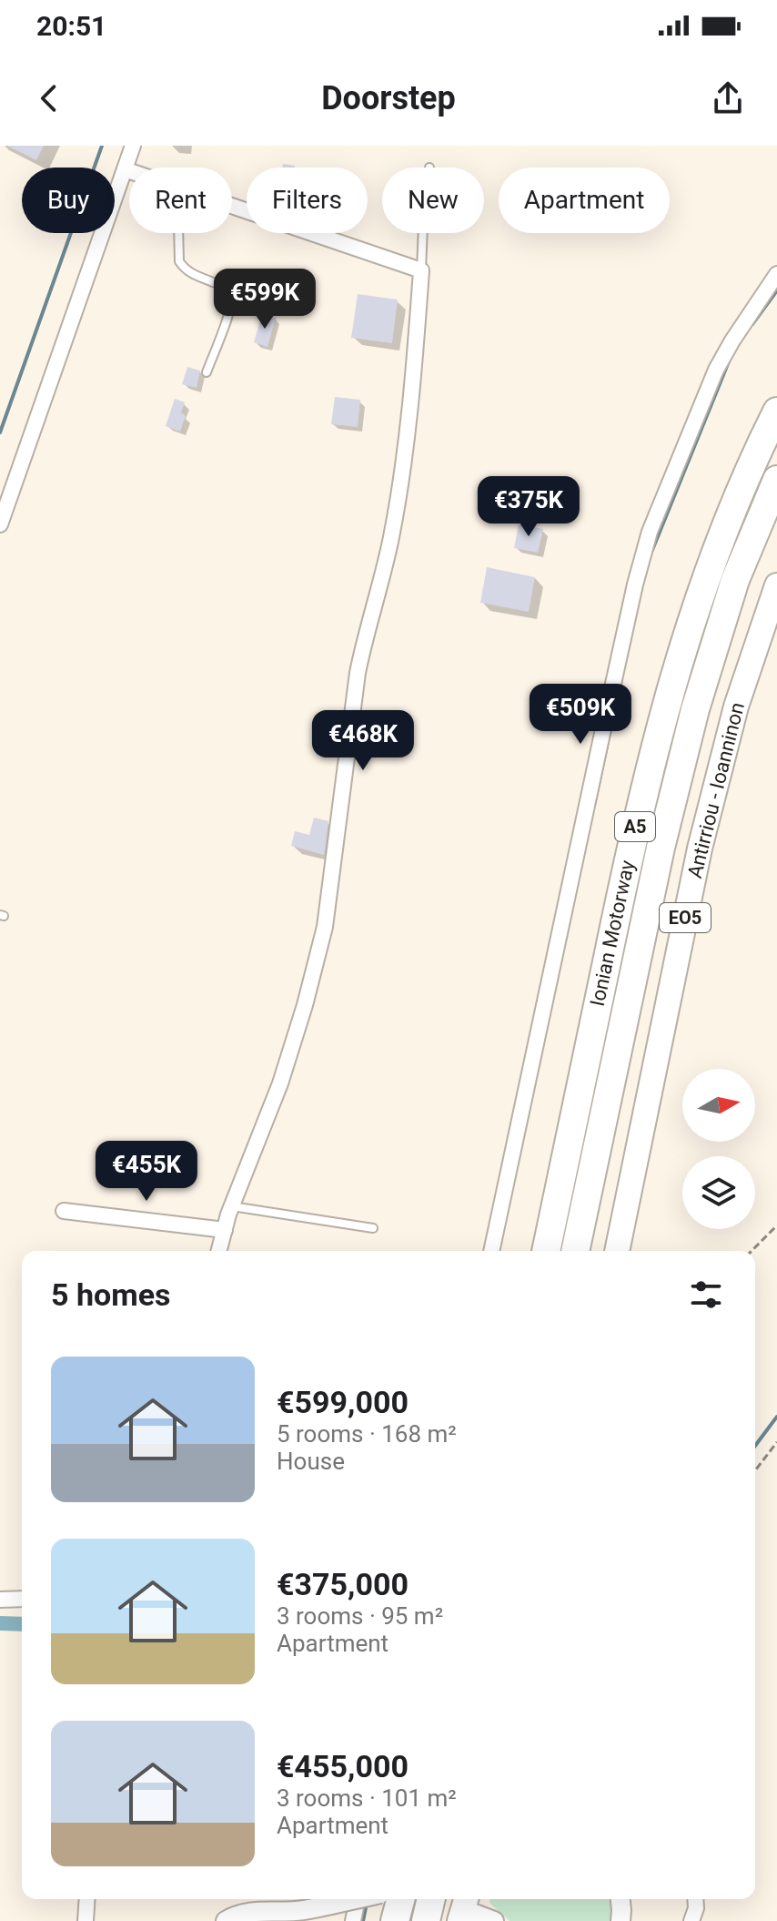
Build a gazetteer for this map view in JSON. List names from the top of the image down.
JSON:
{
  "streets": {
    "highway": ["Α5", "Ionian Motorway"],
    "main road": ["Antirriou - Ioanninon", "ΕΟ5"]
  },
  "north": "right",
  "page": {
    "status": "20:51",
    "header": "Doorstep",
    "chip": [
      "Buy",
      "Rent",
      "Filters",
      "New",
      "Apartment"
    ],
    "price": [
      "€599K",
      "€375K",
      "€509K",
      "€468K",
      "€455K"
    ],
    "heading": "5 homes",
    "list": [
      {
        "name": "€599,000",
        "note": "5 rooms · 168 m² · House"
      },
      {
        "name": "€375,000",
        "note": "3 rooms · 95 m² · Apartment"
      },
      {
        "name": "€455,000",
        "note": "3 rooms · 101 m² · Apartment"
      }
    ]
  }
}
